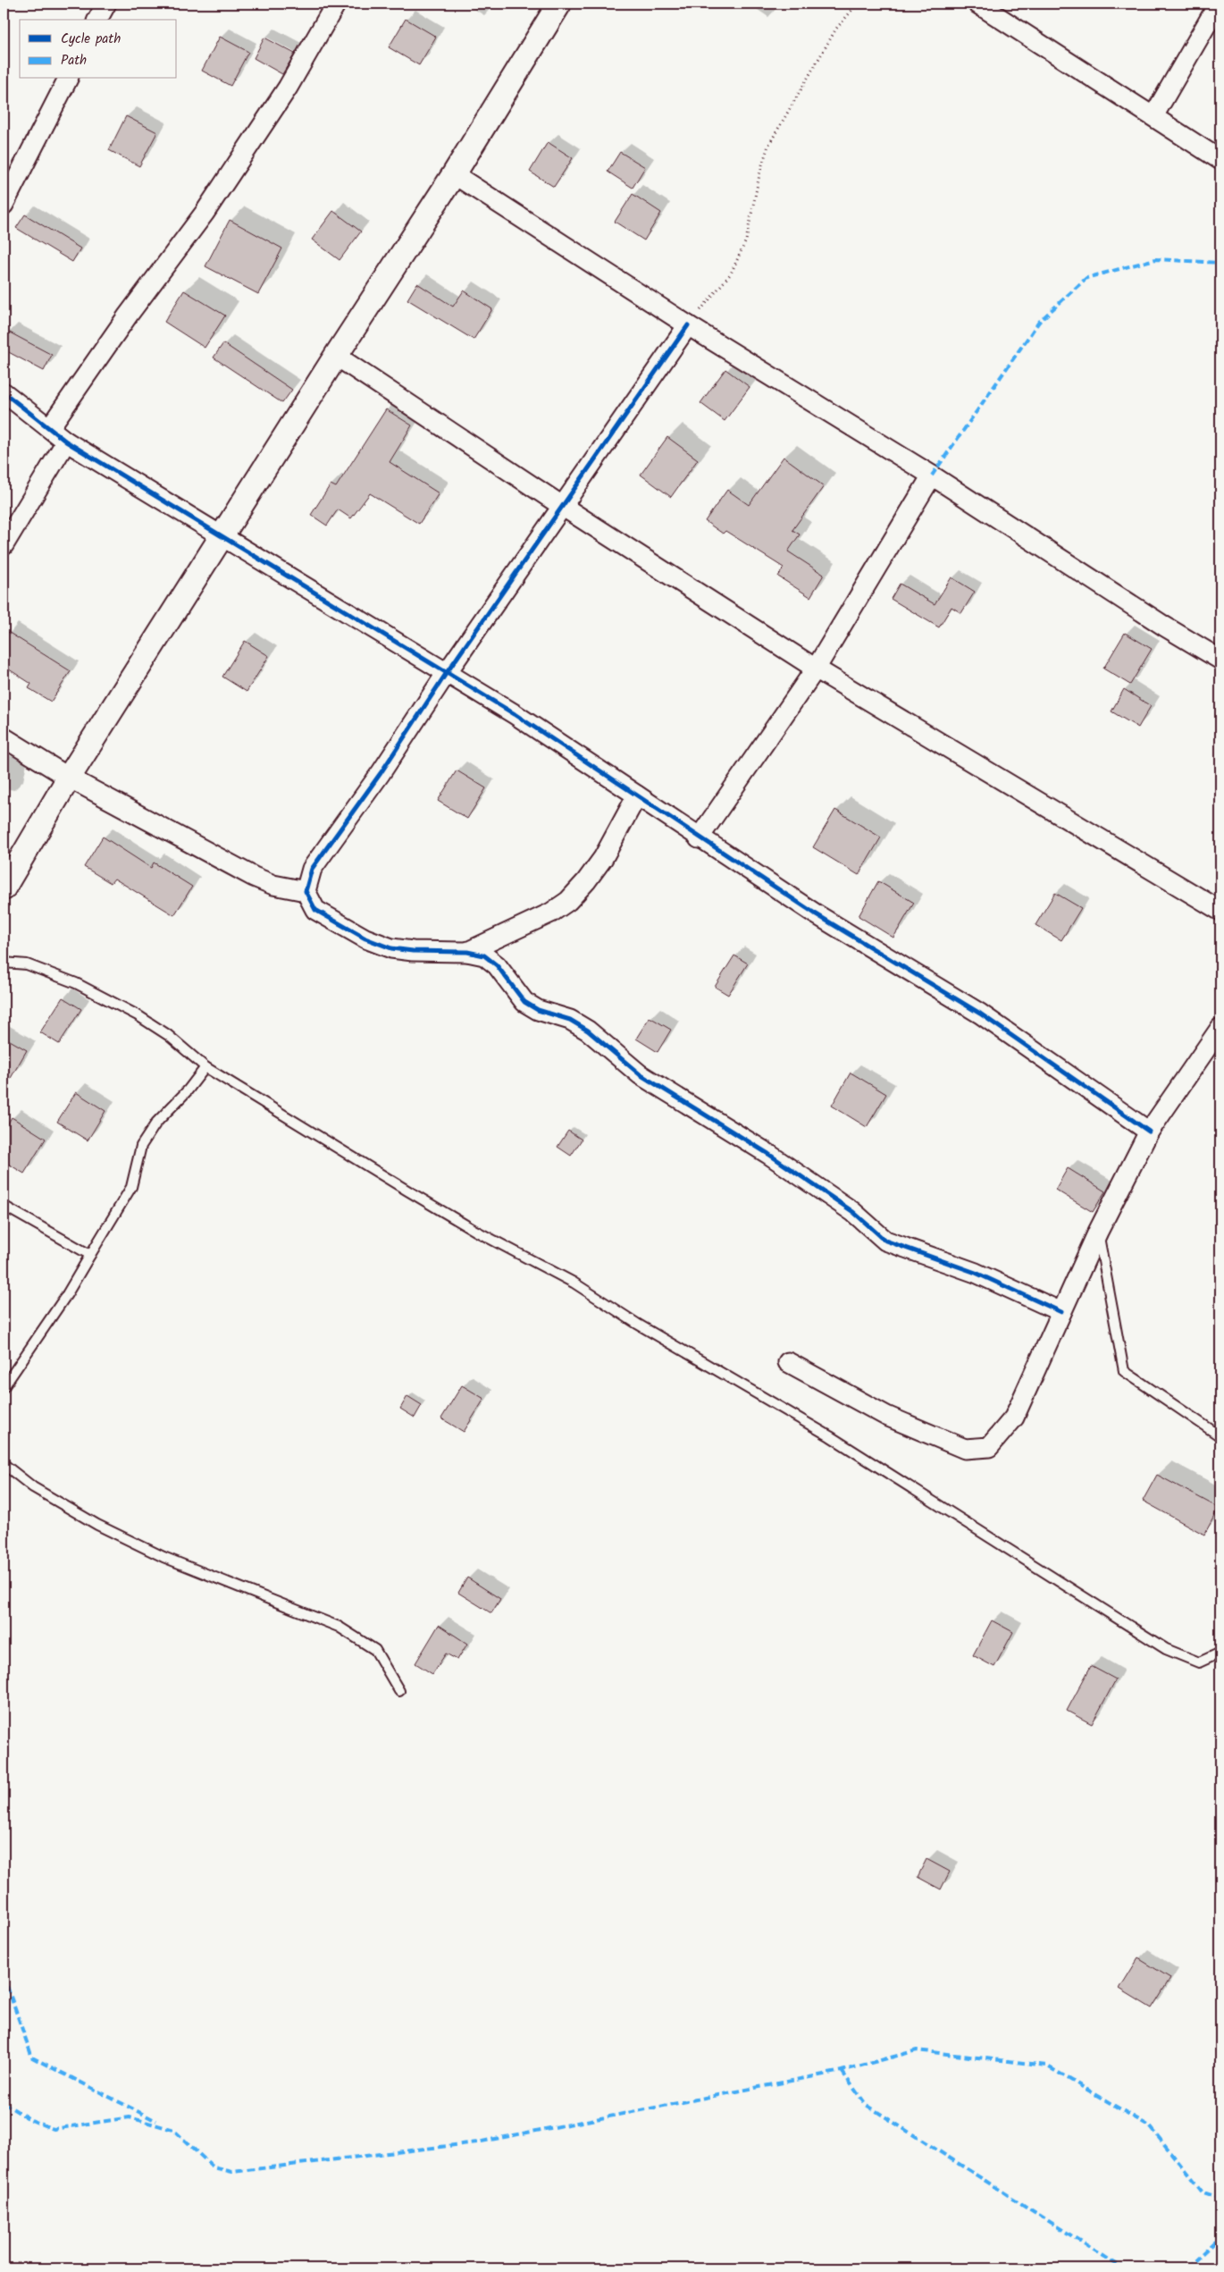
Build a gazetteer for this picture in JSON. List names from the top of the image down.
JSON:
{
  "legend": ["Cycle path", "Path"]
}
